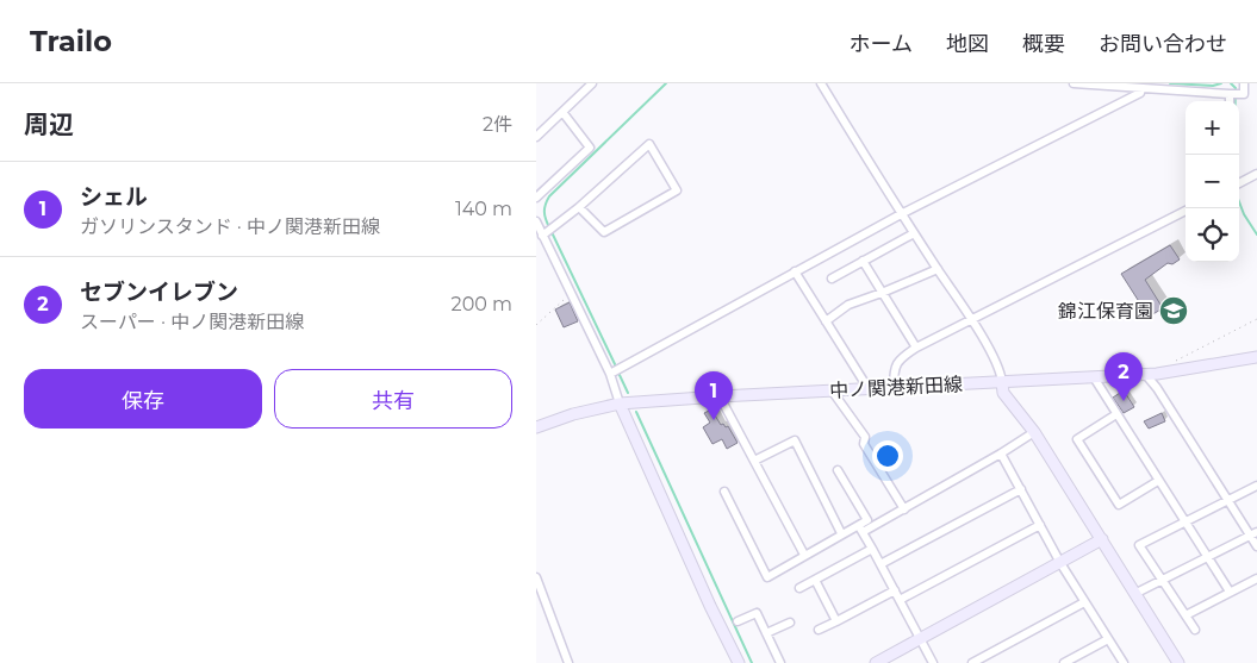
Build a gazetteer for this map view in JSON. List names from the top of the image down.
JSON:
{
  "streets": {
    "street": ["中ノ関港新田線"]
  },
  "places": {
    "school or university": ["錦江保育園"]
  },
  "page": {
    "header": "Trailo",
    "nav": [
      "ホーム",
      "地図",
      "概要",
      "お問い合わせ"
    ],
    "heading": ["周辺", "2件"],
    "map_buttons": ["+", "−"],
    "list": [
      {
        "mark": "1",
        "name": "シェル",
        "note": "ガソリンスタンド · 中ノ関港新田線",
        "value": "140 m"
      },
      {
        "mark": "2",
        "name": "セブンイレブン",
        "note": "スーパー · 中ノ関港新田線",
        "value": "200 m"
      }
    ],
    "buttons": ["保存", "共有"],
    "pins": ["2", "1"]
  }
}
